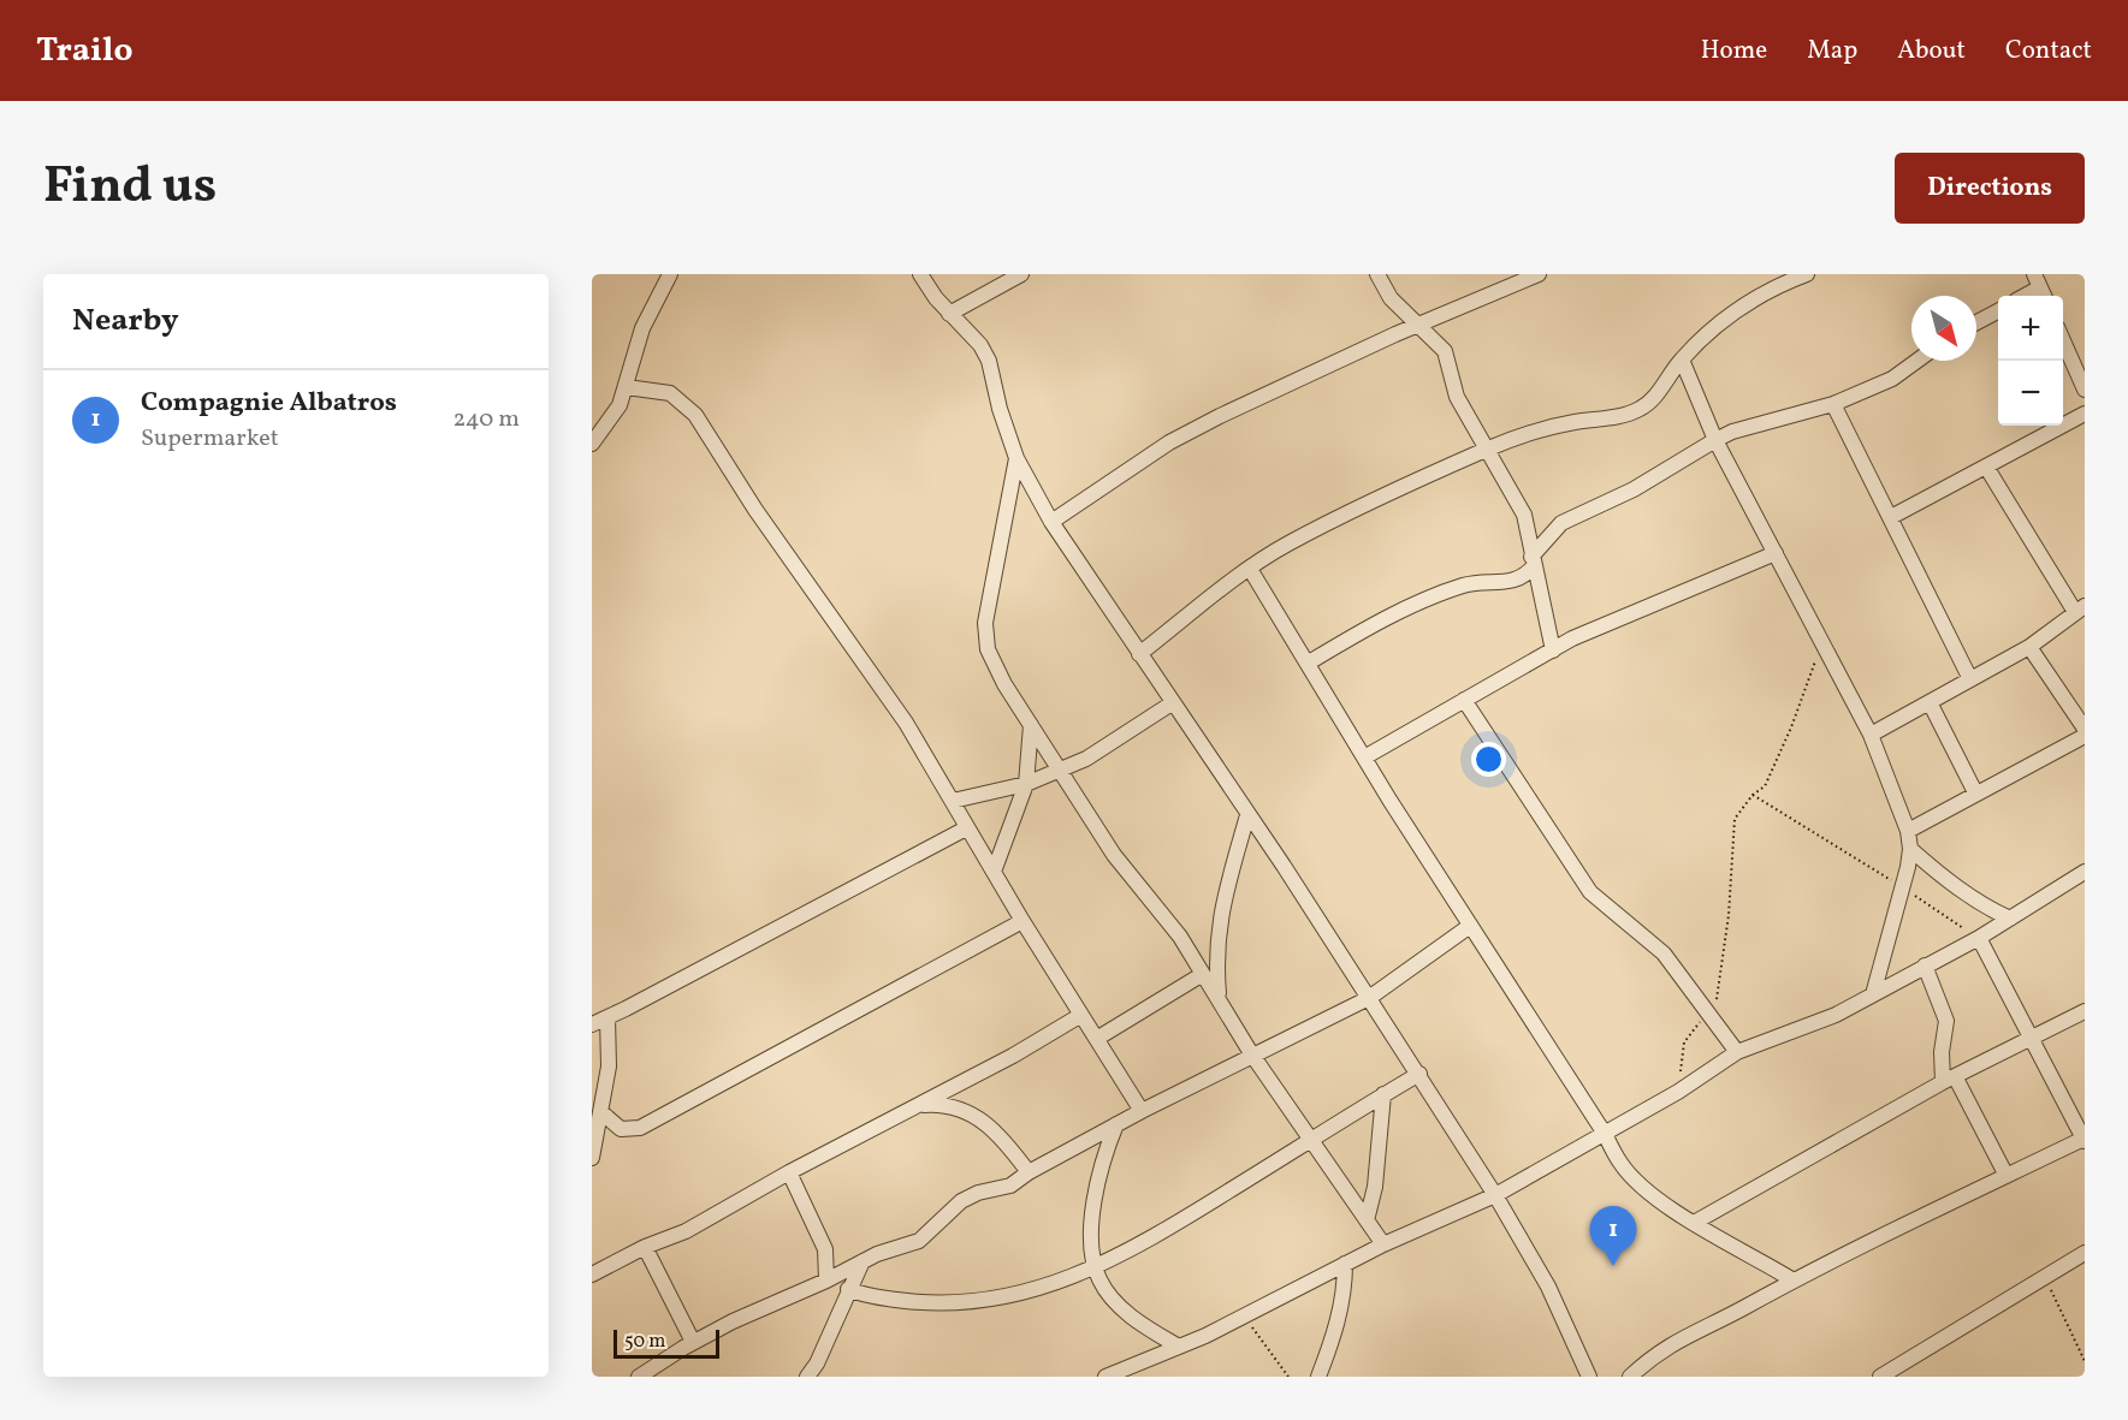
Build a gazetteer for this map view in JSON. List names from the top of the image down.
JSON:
{
  "scale_bar": "50 m",
  "north": "bottom right",
  "page": {
    "header": "Trailo",
    "nav": [
      "Home",
      "Map",
      "About",
      "Contact"
    ],
    "title": "Find us",
    "buttons": "Directions",
    "heading": "Nearby",
    "map_buttons": ["+", "−"],
    "list": [
      {
        "mark": "1",
        "name": "Compagnie Albatros",
        "note": "Supermarket",
        "value": "240 m"
      }
    ],
    "pins": "1",
    "scale": "50 m"
  }
}
